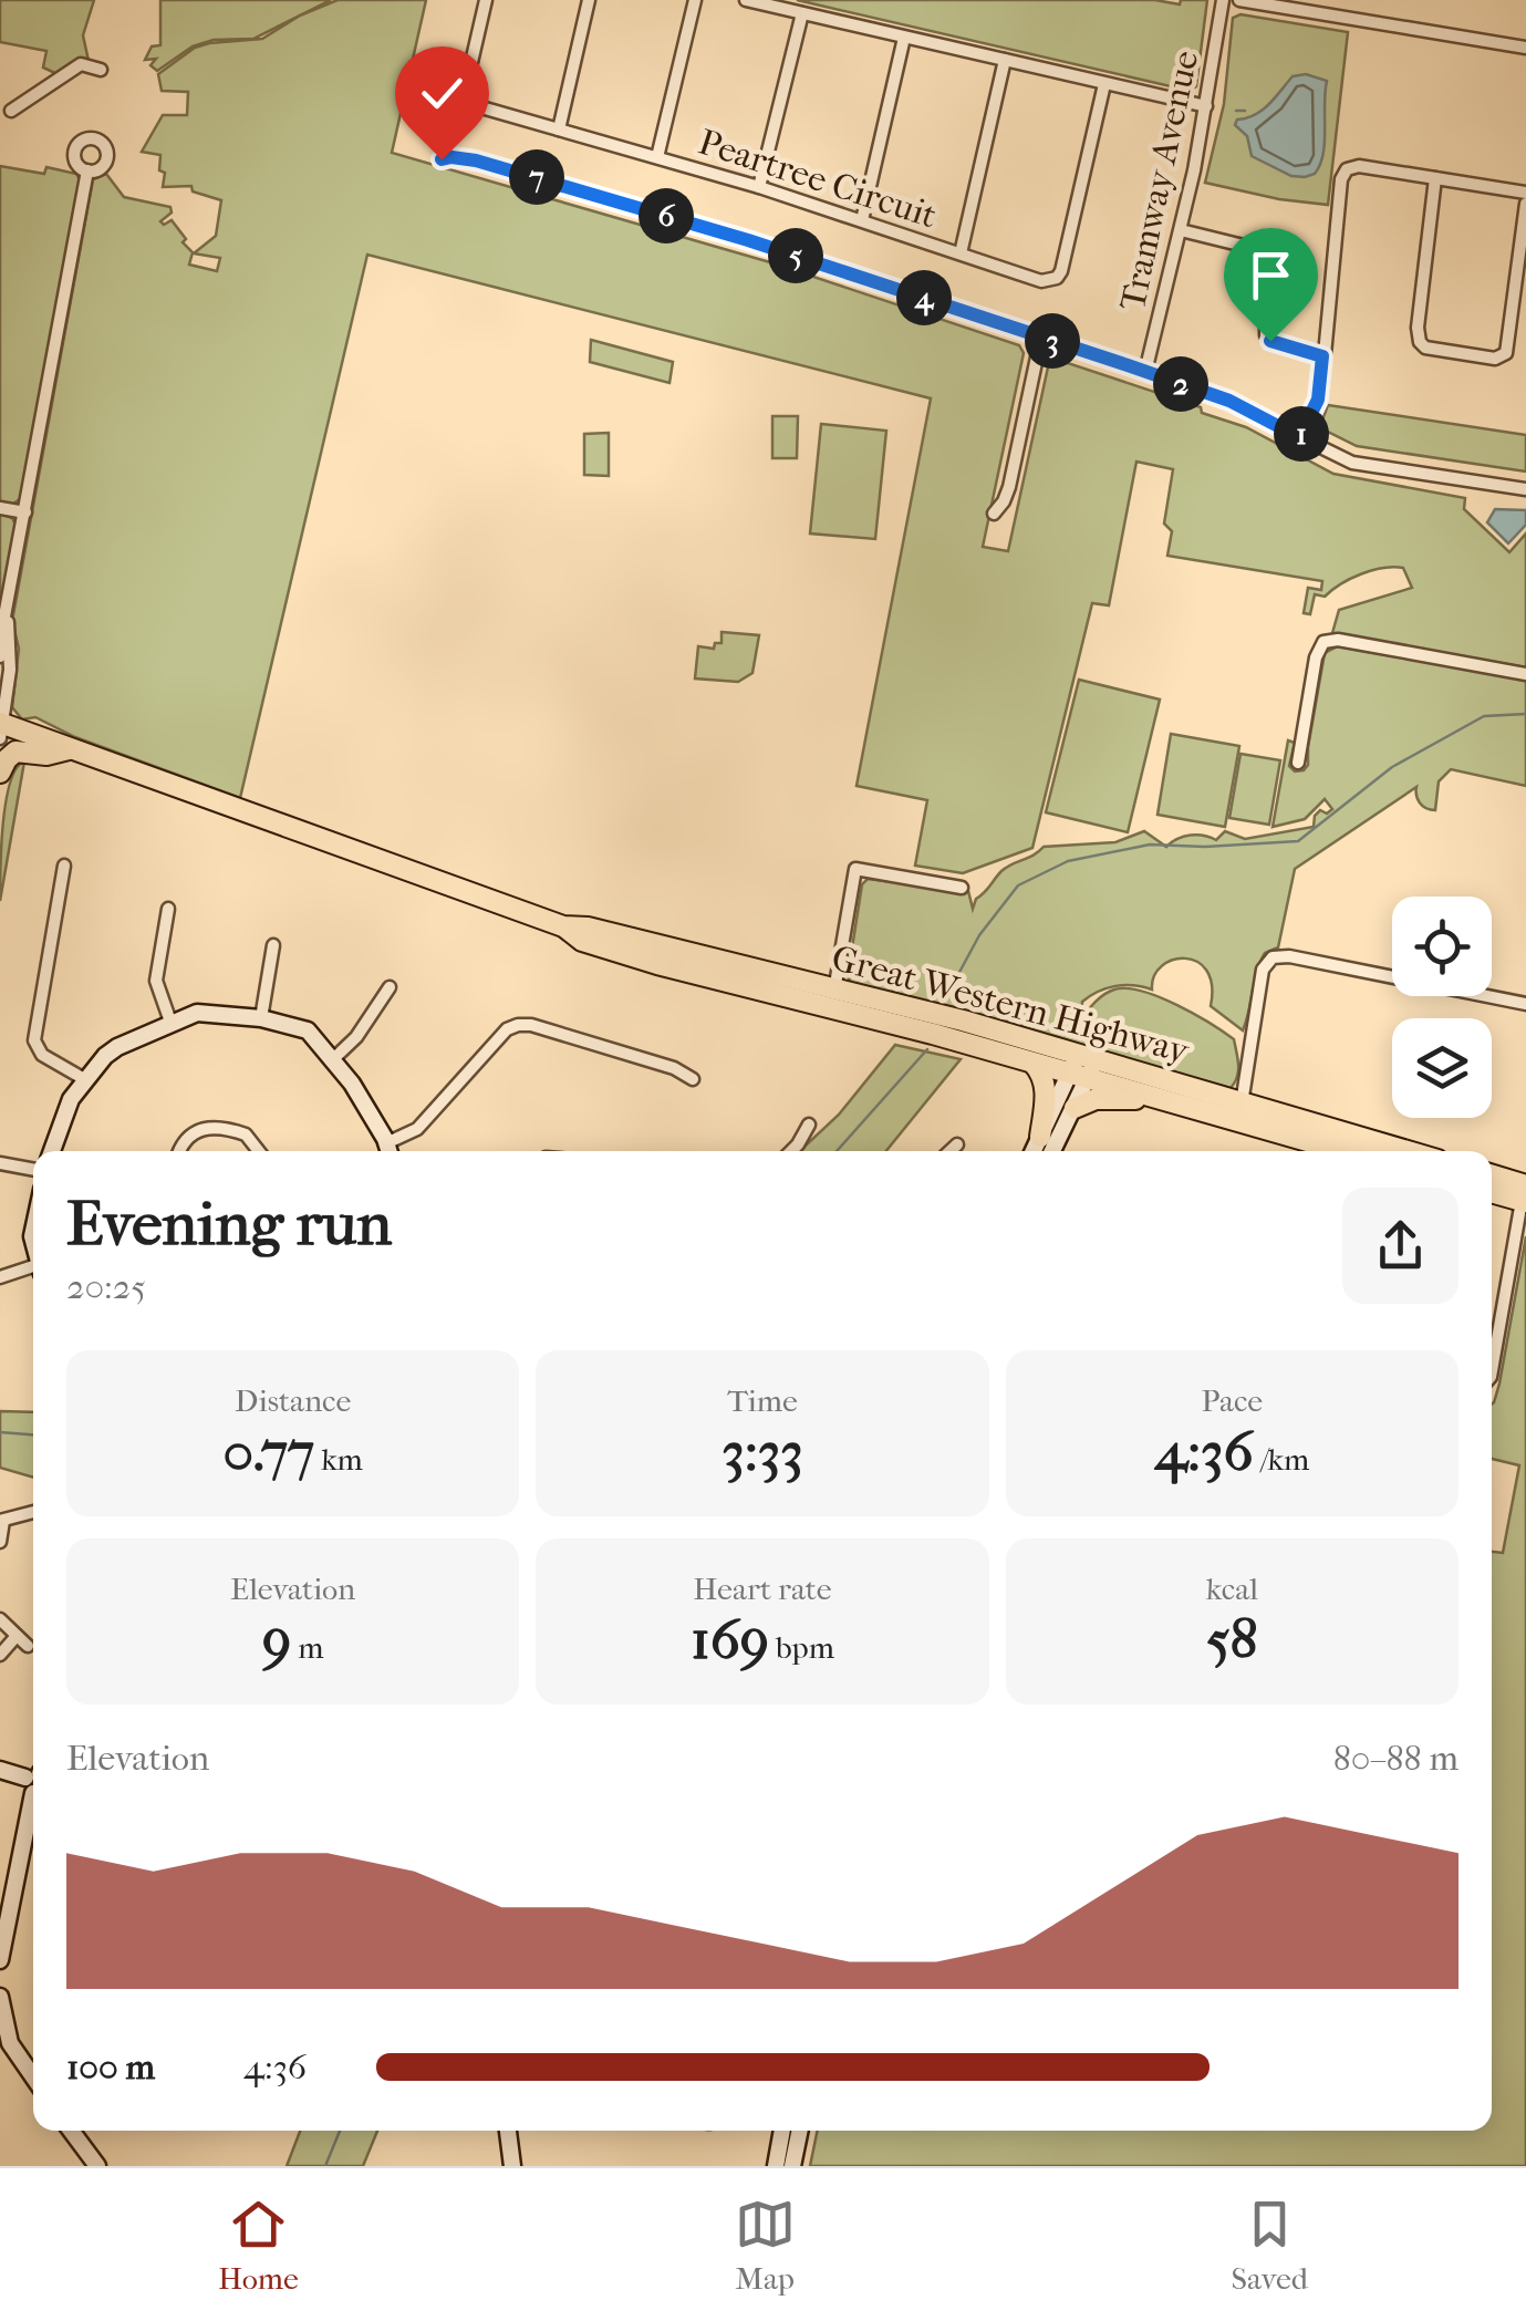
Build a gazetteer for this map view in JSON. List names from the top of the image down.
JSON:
{
  "streets": {
    "highway": ["Great Western Highway"],
    "street": ["Peartree Circuit", "Tramway Avenue"]
  },
  "page": {
    "pins": [
      "7",
      "6",
      "5",
      "4",
      "3",
      "2",
      "1"
    ],
    "heading": ["Evening run", "20:25"],
    "stats": [
      ["Distance", "0.77 km"],
      ["Time", "3:33"],
      ["Pace", "4:36 /km"],
      ["Elevation", "9 m"],
      ["Heart rate", "169 bpm"],
      ["kcal", "58"]
    ],
    "chart": ["Elevation", "80–88 m"],
    "list": [
      {
        "name": "100 m",
        "note": "4:36"
      }
    ],
    "tabs": ["Home", "Map", "Saved"]
  }
}
